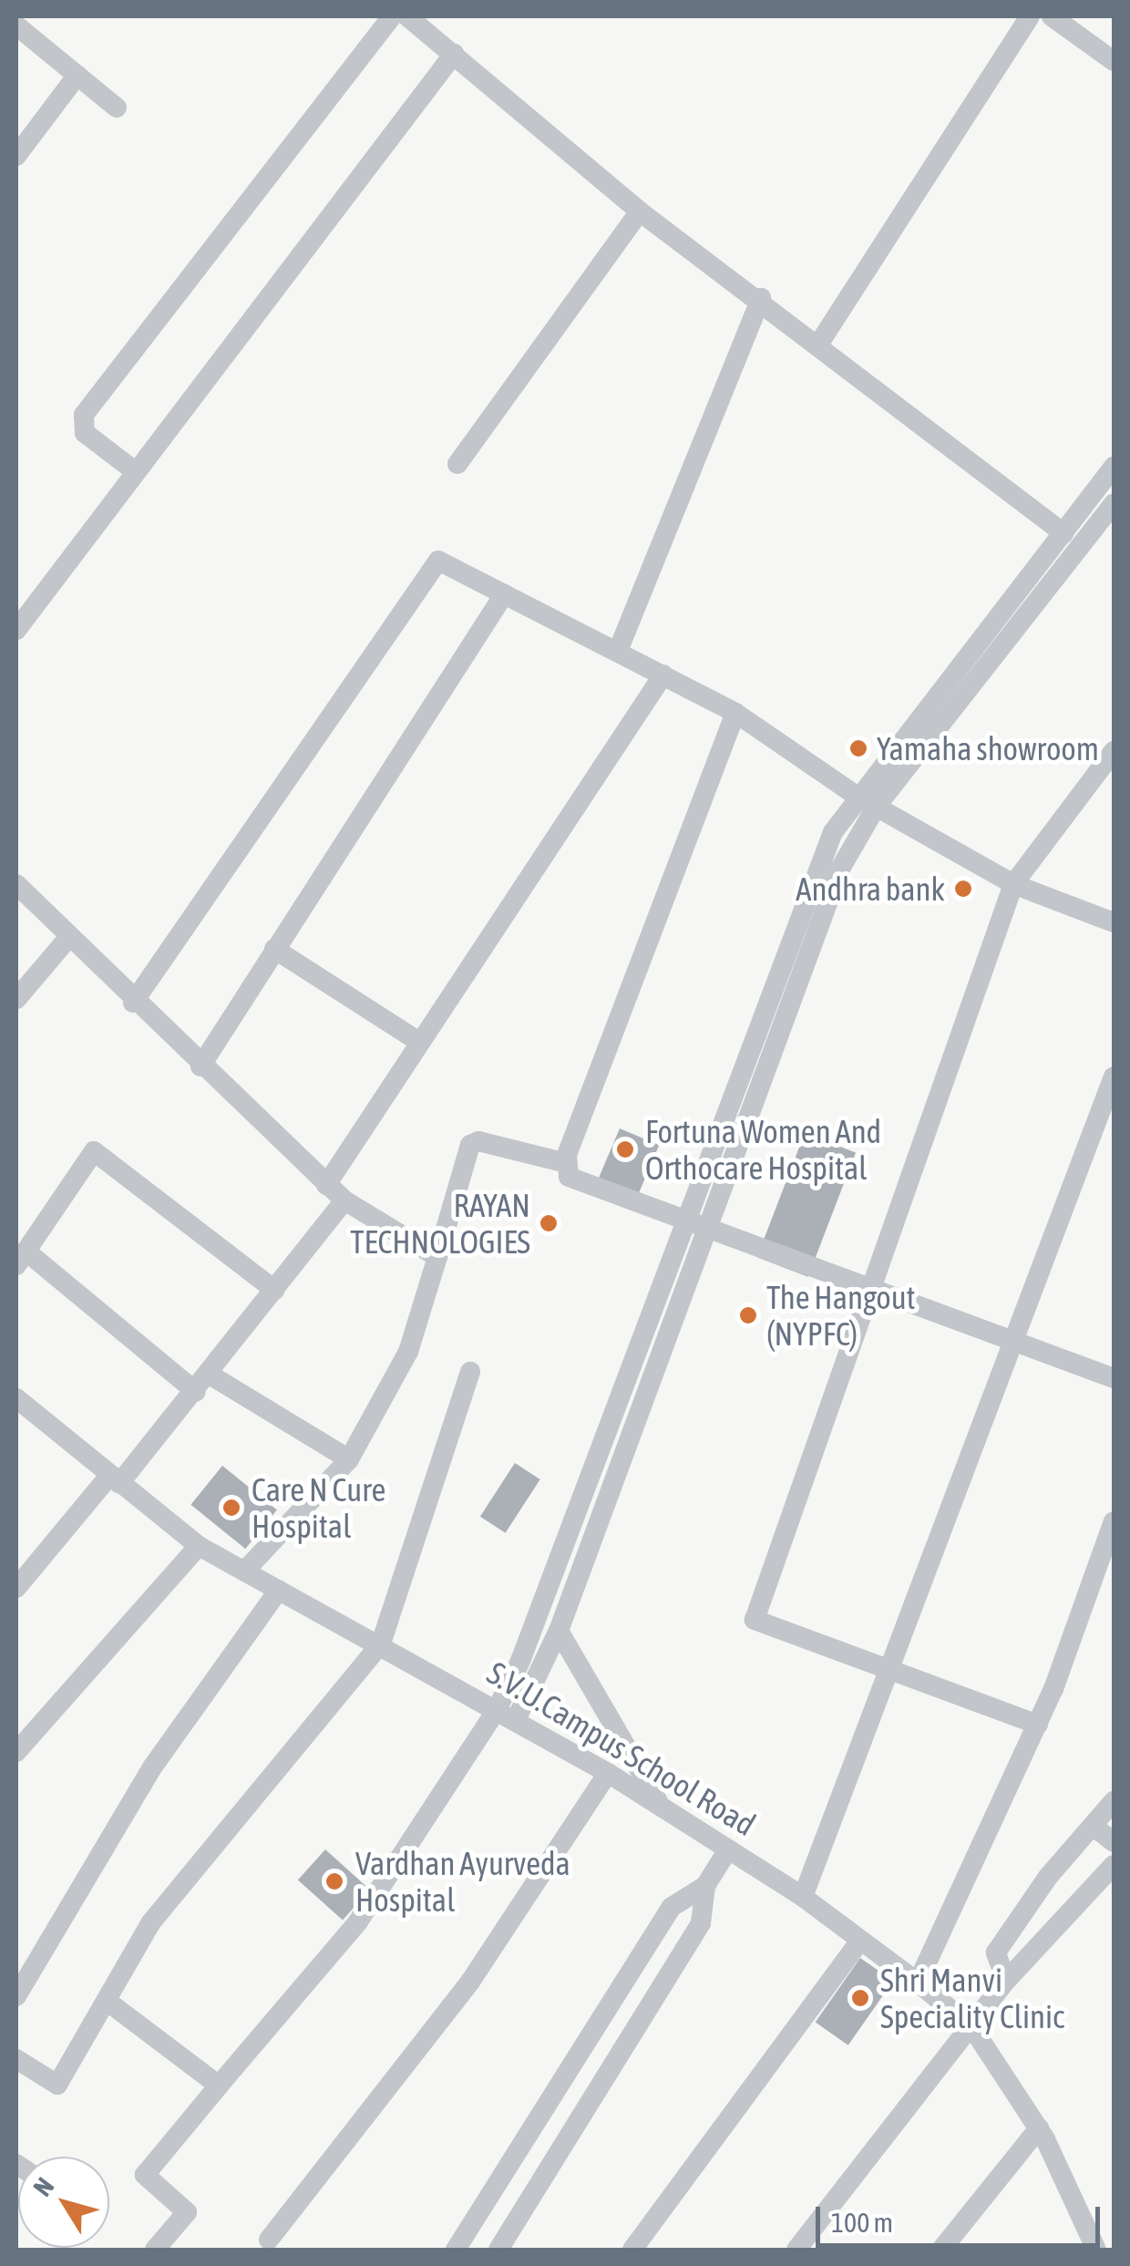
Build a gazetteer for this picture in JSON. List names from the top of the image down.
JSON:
{
  "streets": {
    "street": ["S.V.U.Campus School Road"]
  },
  "places": [
    "Yamaha showroom",
    "Andhra bank",
    "Fortuna Women And Orthocare Hospital",
    "RAYAN TECHNOLOGIES",
    "The Hangout (NYPFC)",
    "Care N Cure Hospital",
    "Vardhan Ayurveda Hospital",
    "Shri Manvi Speciality Clinic"
  ],
  "scale_bar": "100 m",
  "north": "top left"
}
